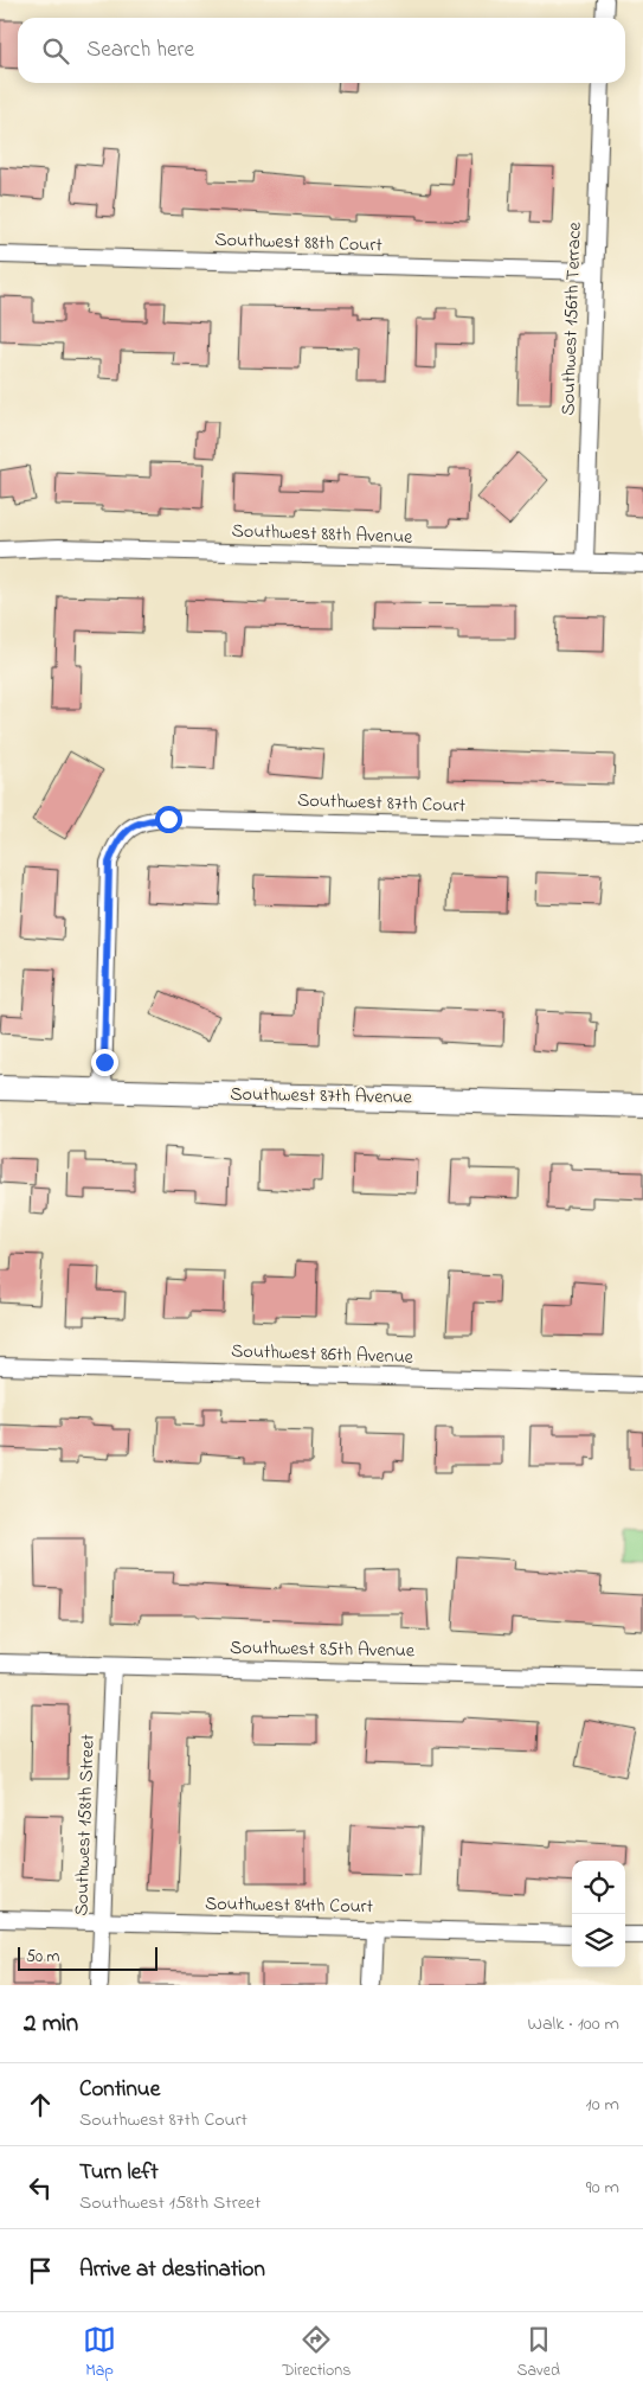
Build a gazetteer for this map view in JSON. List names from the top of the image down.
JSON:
{
  "streets": {
    "street": [
      "Southwest 88th Court",
      "Southwest 156th Terrace",
      "Southwest 88th Avenue",
      "Southwest 87th Court",
      "Southwest 87th Avenue",
      "Southwest 86th Avenue",
      "Southwest 85th Avenue",
      "Southwest 158th Street",
      "Southwest 84th Court"
    ]
  },
  "crossings": [
    ["Southwest 88th Court", "Southwest 156th Terrace"],
    ["Southwest 156th Terrace", "Southwest 88th Avenue"],
    ["Southwest 87th Court", "Southwest 87th Avenue"],
    ["Southwest 85th Avenue", "Southwest 158th Street"],
    ["Southwest 158th Street", "Southwest 84th Court"]
  ],
  "scale_bar": "50 m",
  "page": {
    "search": "Search here",
    "scale": "50 m",
    "heading": ["2 min", "Walk · 100 m"],
    "list": [
      ["Continue", "Southwest 87th Court", "10 m"],
      ["Turn left", "Southwest 158th Street", "90 m"],
      "Arrive at destination"
    ],
    "nav": ["Map", "Directions", "Saved"]
  }
}
